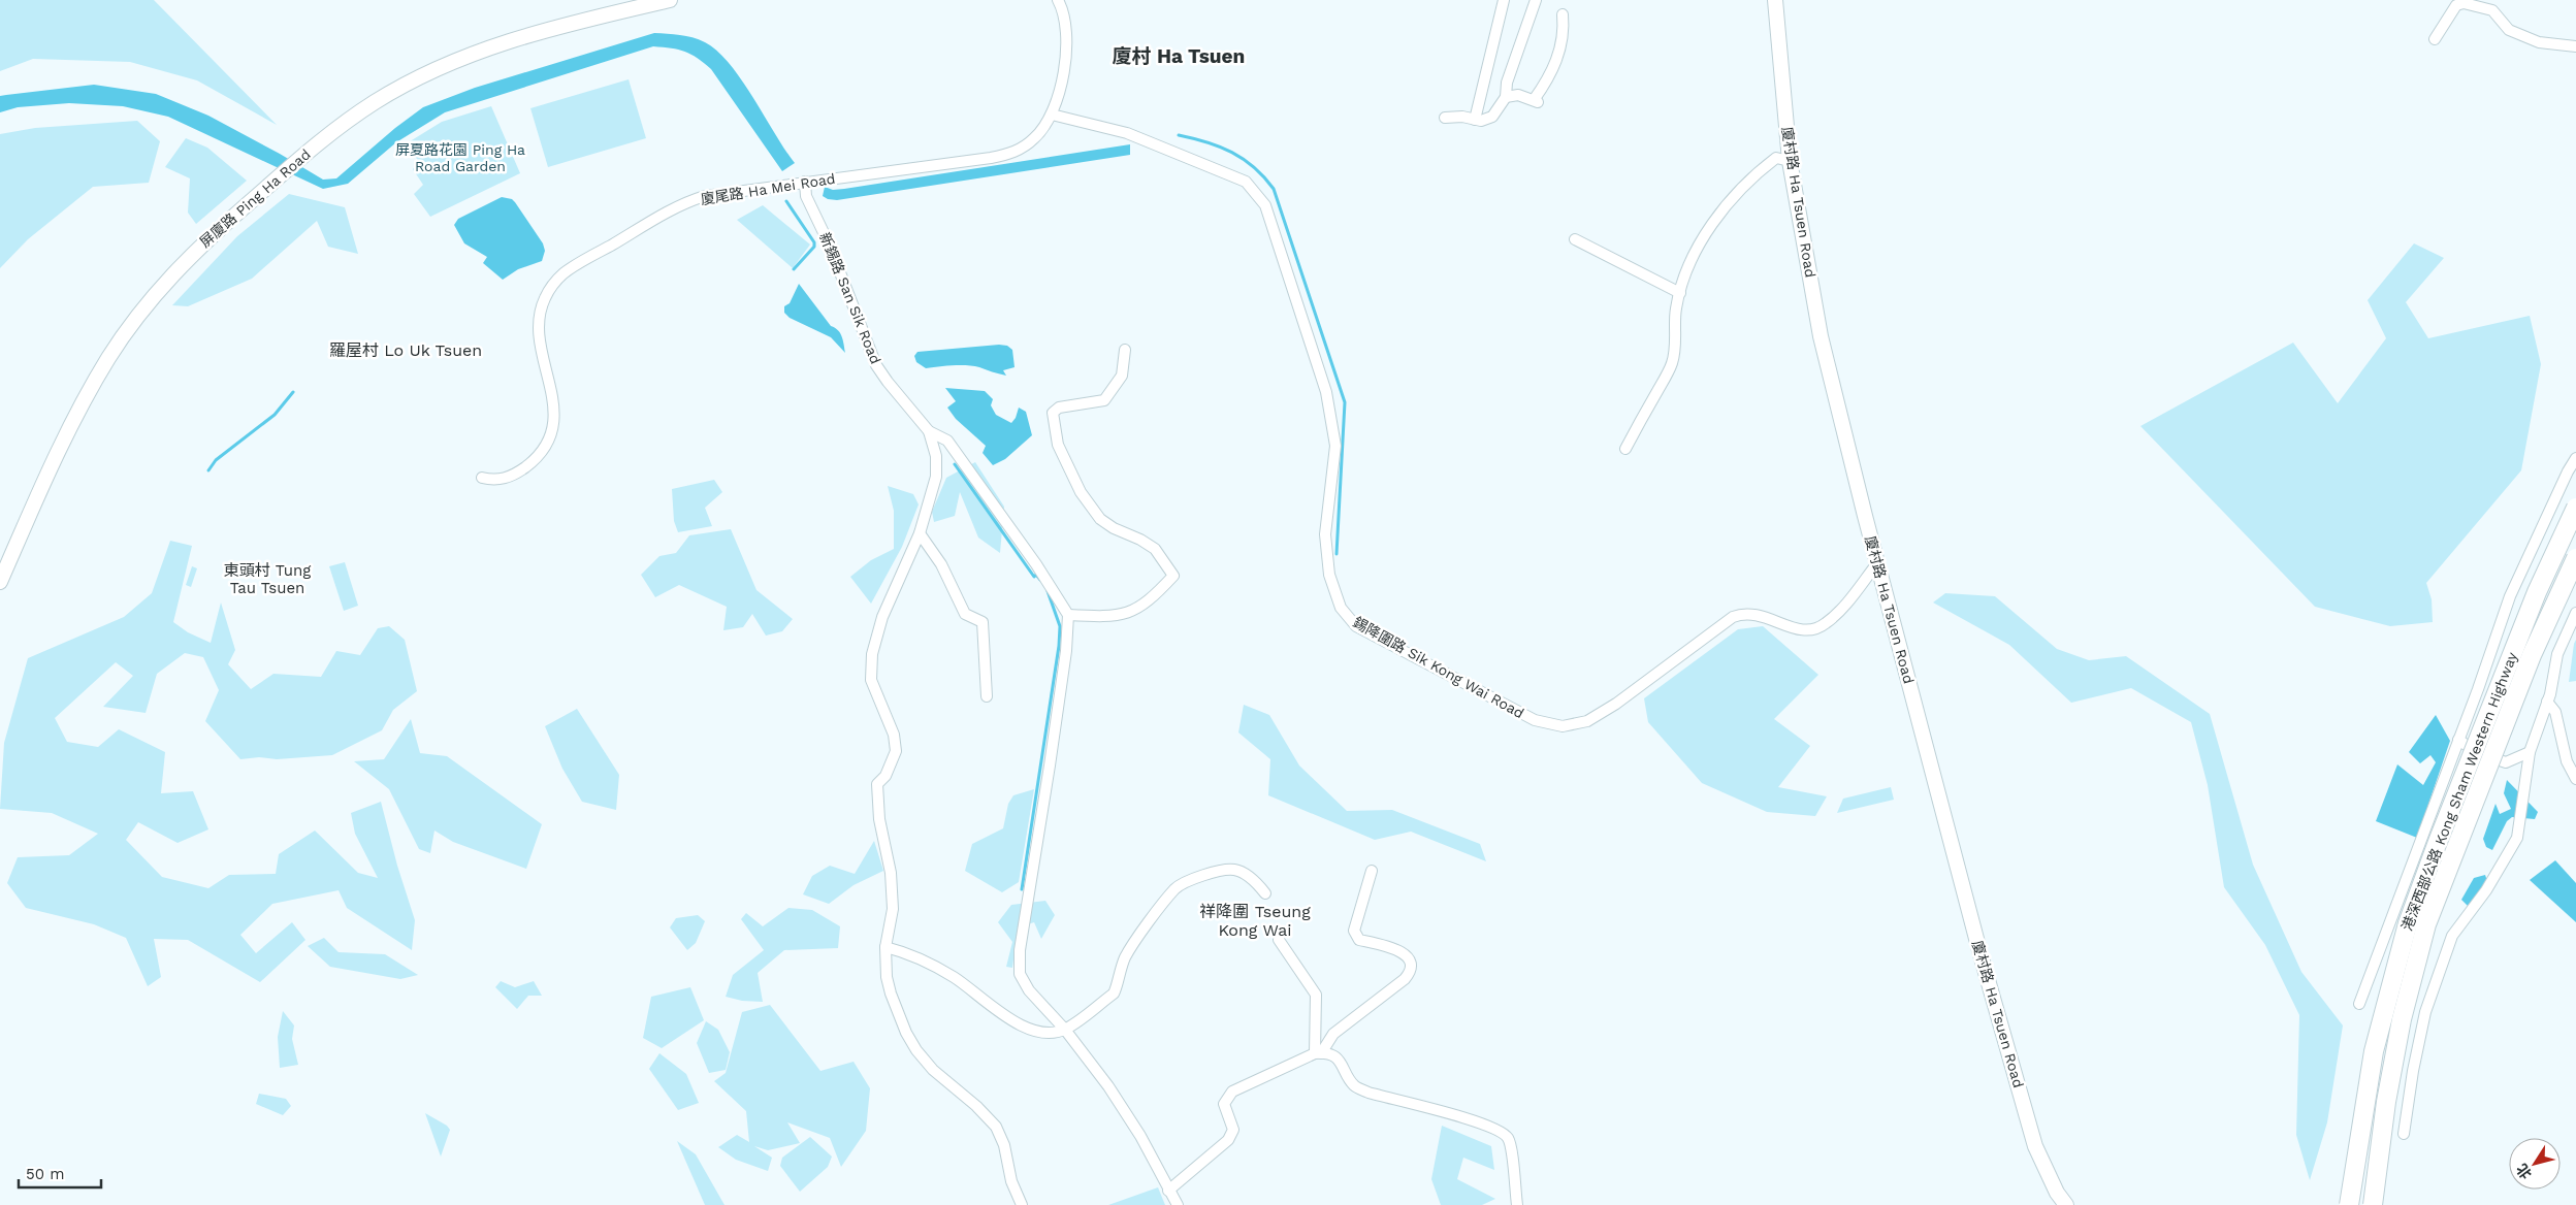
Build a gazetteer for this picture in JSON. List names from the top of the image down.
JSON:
{
  "streets": {
    "highway": ["港深西部公路 Kong Sham Western Highway"],
    "street": [
      "廈尾路 Ha Mei Road",
      "屏廈路 Ping Ha Road",
      "廈村路 Ha Tsuen Road",
      "新錫路 San Sik Road",
      "錫降圍路 Sik Kong Wai Road"
    ]
  },
  "crossings": [
    ["廈尾路 Ha Mei Road", "新錫路 San Sik Road"],
    ["廈尾路 Ha Mei Road", "錫降圍路 Sik Kong Wai Road"],
    ["廈村路 Ha Tsuen Road", "錫降圍路 Sik Kong Wai Road"]
  ],
  "districts": [
    "廈村 Ha Tsuen",
    "羅屋村 Lo Uk Tsuen",
    "東頭村 Tung Tau Tsuen",
    "祥降圍 Tseung Kong Wai"
  ],
  "parks": ["屏夏路花園 Ping Ha Road Garden"],
  "scale_bar": "50 m",
  "north": "bottom left"
}
